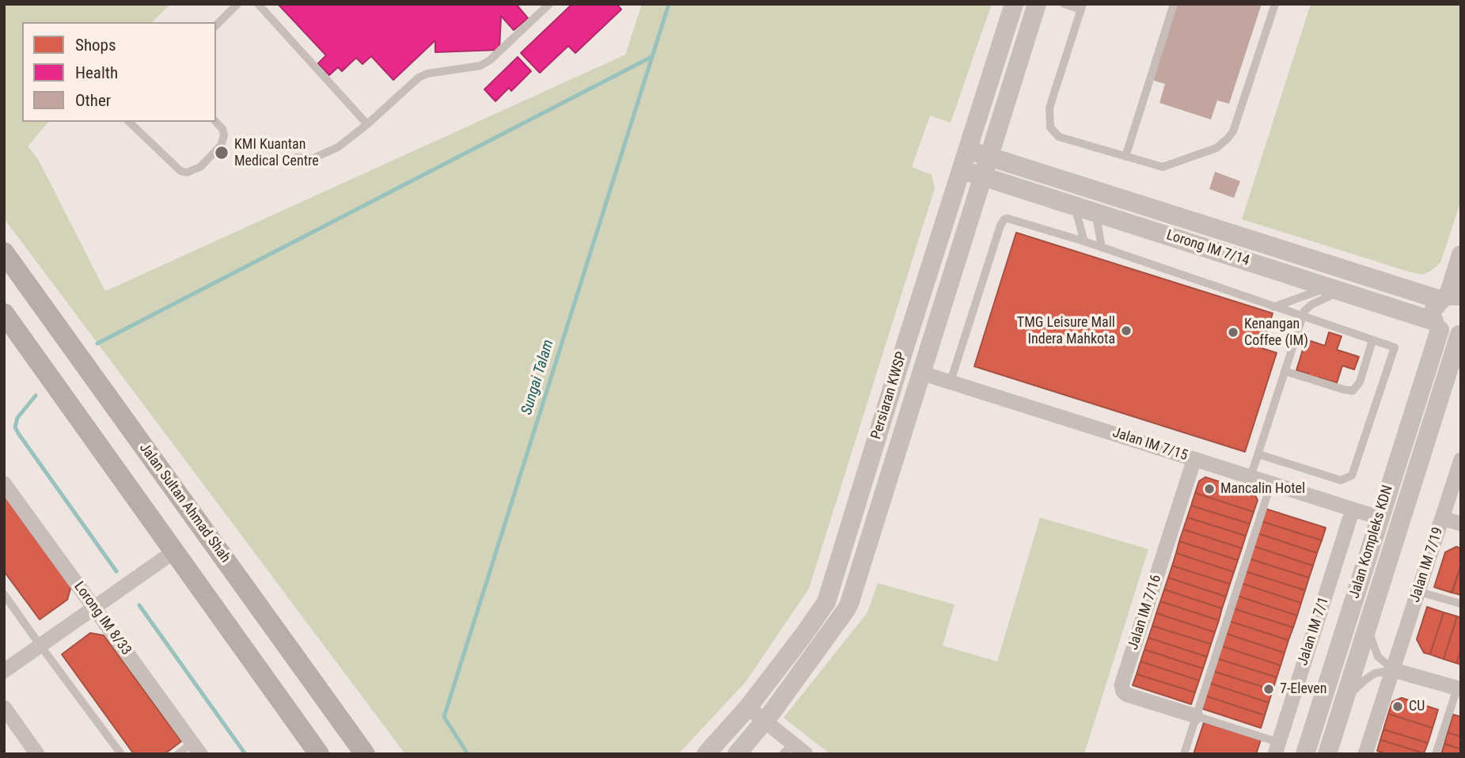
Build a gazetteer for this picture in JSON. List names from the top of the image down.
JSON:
{
  "streets": {
    "main road": ["Jalan Sultan Ahmad Shah"],
    "street": [
      "Lorong IM 7/14",
      "Persiaran KWSP",
      "Jalan IM 7/15",
      "Jalan Kompleks KDN",
      "Jalan IM 7/19",
      "Jalan IM 7/16",
      "Lorong IM 8/33",
      "Jalan IM 7/1"
    ]
  },
  "crossings": [
    ["Lorong IM 7/14", "Persiaran KWSP"],
    ["Lorong IM 7/14", "Jalan Kompleks KDN"],
    ["Persiaran KWSP", "Jalan IM 7/15"],
    ["Jalan IM 7/15", "Jalan Kompleks KDN"],
    ["Jalan IM 7/15", "Jalan IM 7/16"],
    ["Jalan IM 7/15", "Jalan IM 7/1"]
  ],
  "water": ["Sungai Talam"],
  "places": [
    "KMI Kuantan Medical Centre",
    "TMG Leisure Mall Indera Mahkota",
    "Kenangan Coffee (IM)",
    "Mancalin Hotel",
    "7-Eleven",
    "CU"
  ],
  "legend": ["Shops", "Health", "Other"]
}
